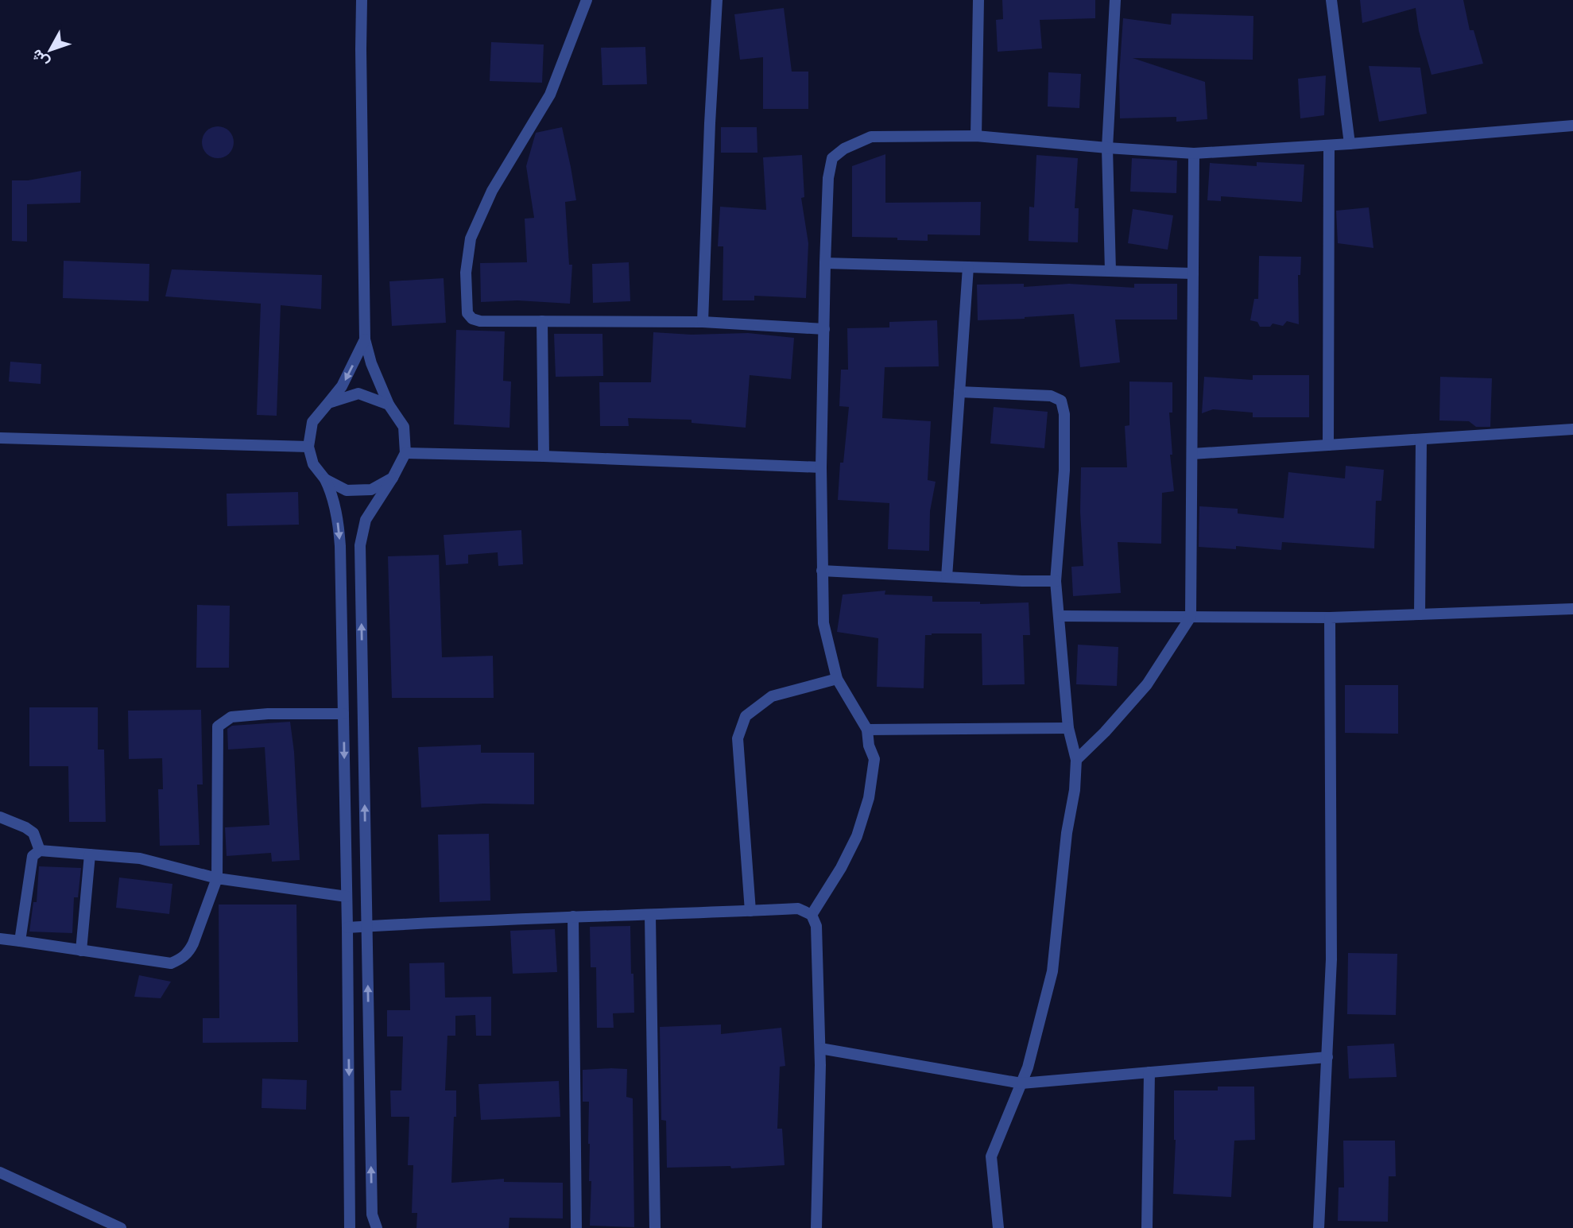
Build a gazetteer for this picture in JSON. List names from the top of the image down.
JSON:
{
  "north": "bottom left"
}
